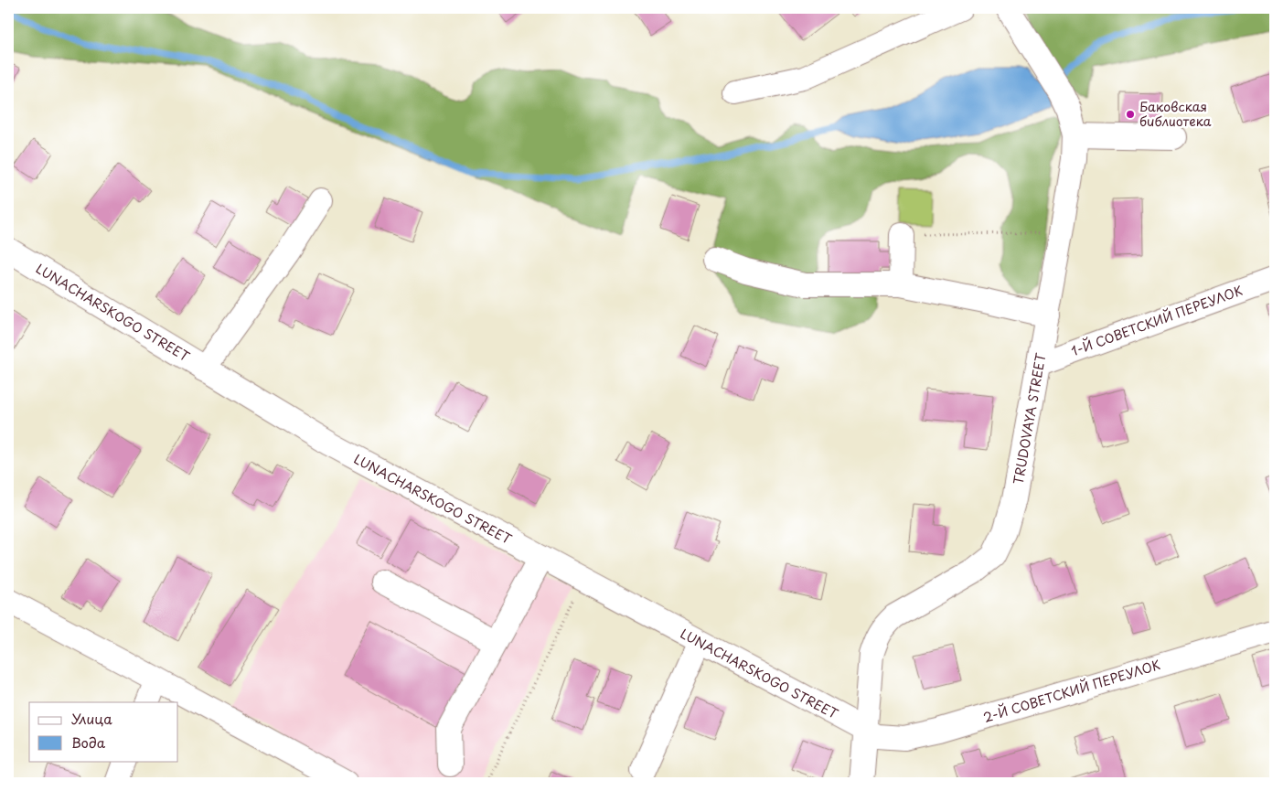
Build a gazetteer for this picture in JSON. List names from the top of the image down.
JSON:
{
  "streets": {
    "street": [
      "LUNACHARSKOGO STREET",
      "1-Й СОВЕТСКИЙ ПЕРЕУЛОК",
      "TRUDOVAYA STREET",
      "2-Й СОВЕТСКИЙ ПЕРЕУЛОК"
    ]
  },
  "crossings": [
    ["LUNACHARSKOGO STREET", "TRUDOVAYA STREET"],
    ["LUNACHARSKOGO STREET", "2-Й СОВЕТСКИЙ ПЕРЕУЛОК"],
    ["1-Й СОВЕТСКИЙ ПЕРЕУЛОК", "TRUDOVAYA STREET"],
    ["TRUDOVAYA STREET", "2-Й СОВЕТСКИЙ ПЕРЕУЛОК"]
  ],
  "places": ["Баковская библиотека"],
  "legend": ["Улица", "Вода"]
}
